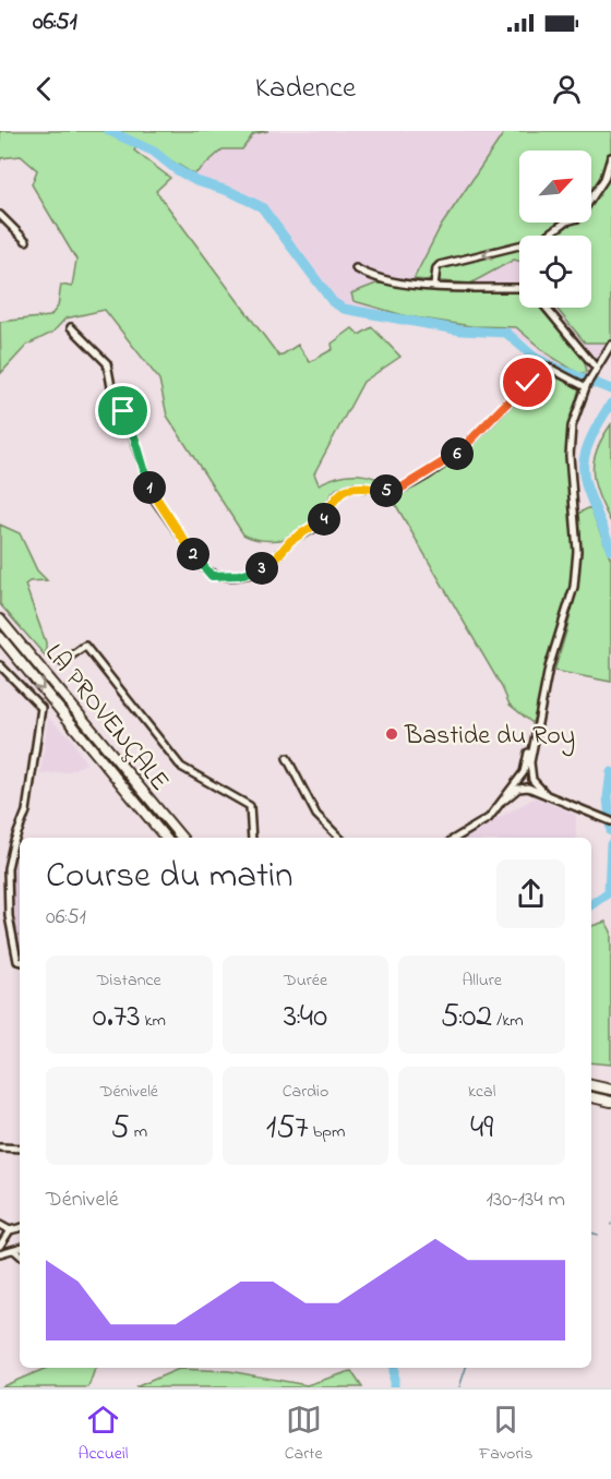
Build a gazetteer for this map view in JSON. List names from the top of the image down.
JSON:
{
  "streets": {
    "highway": ["LA PROVENÇALE"]
  },
  "places": ["Bastide du Roy"],
  "north": "top right",
  "page": {
    "status": "06:51",
    "header": "Kadence",
    "pins": [
      "6",
      "1",
      "5",
      "4",
      "2",
      "3"
    ],
    "heading": ["Course du matin", "06:51"],
    "stats": [
      ["Distance", "0.73 km"],
      ["Durée", "3:40"],
      ["Allure", "5:02 /km"],
      ["Dénivelé", "5 m"],
      ["Cardio", "157 bpm"],
      ["kcal", "49"]
    ],
    "chart": ["Dénivelé", "130–134 m"],
    "tabs": ["Accueil", "Carte", "Favoris"]
  }
}
